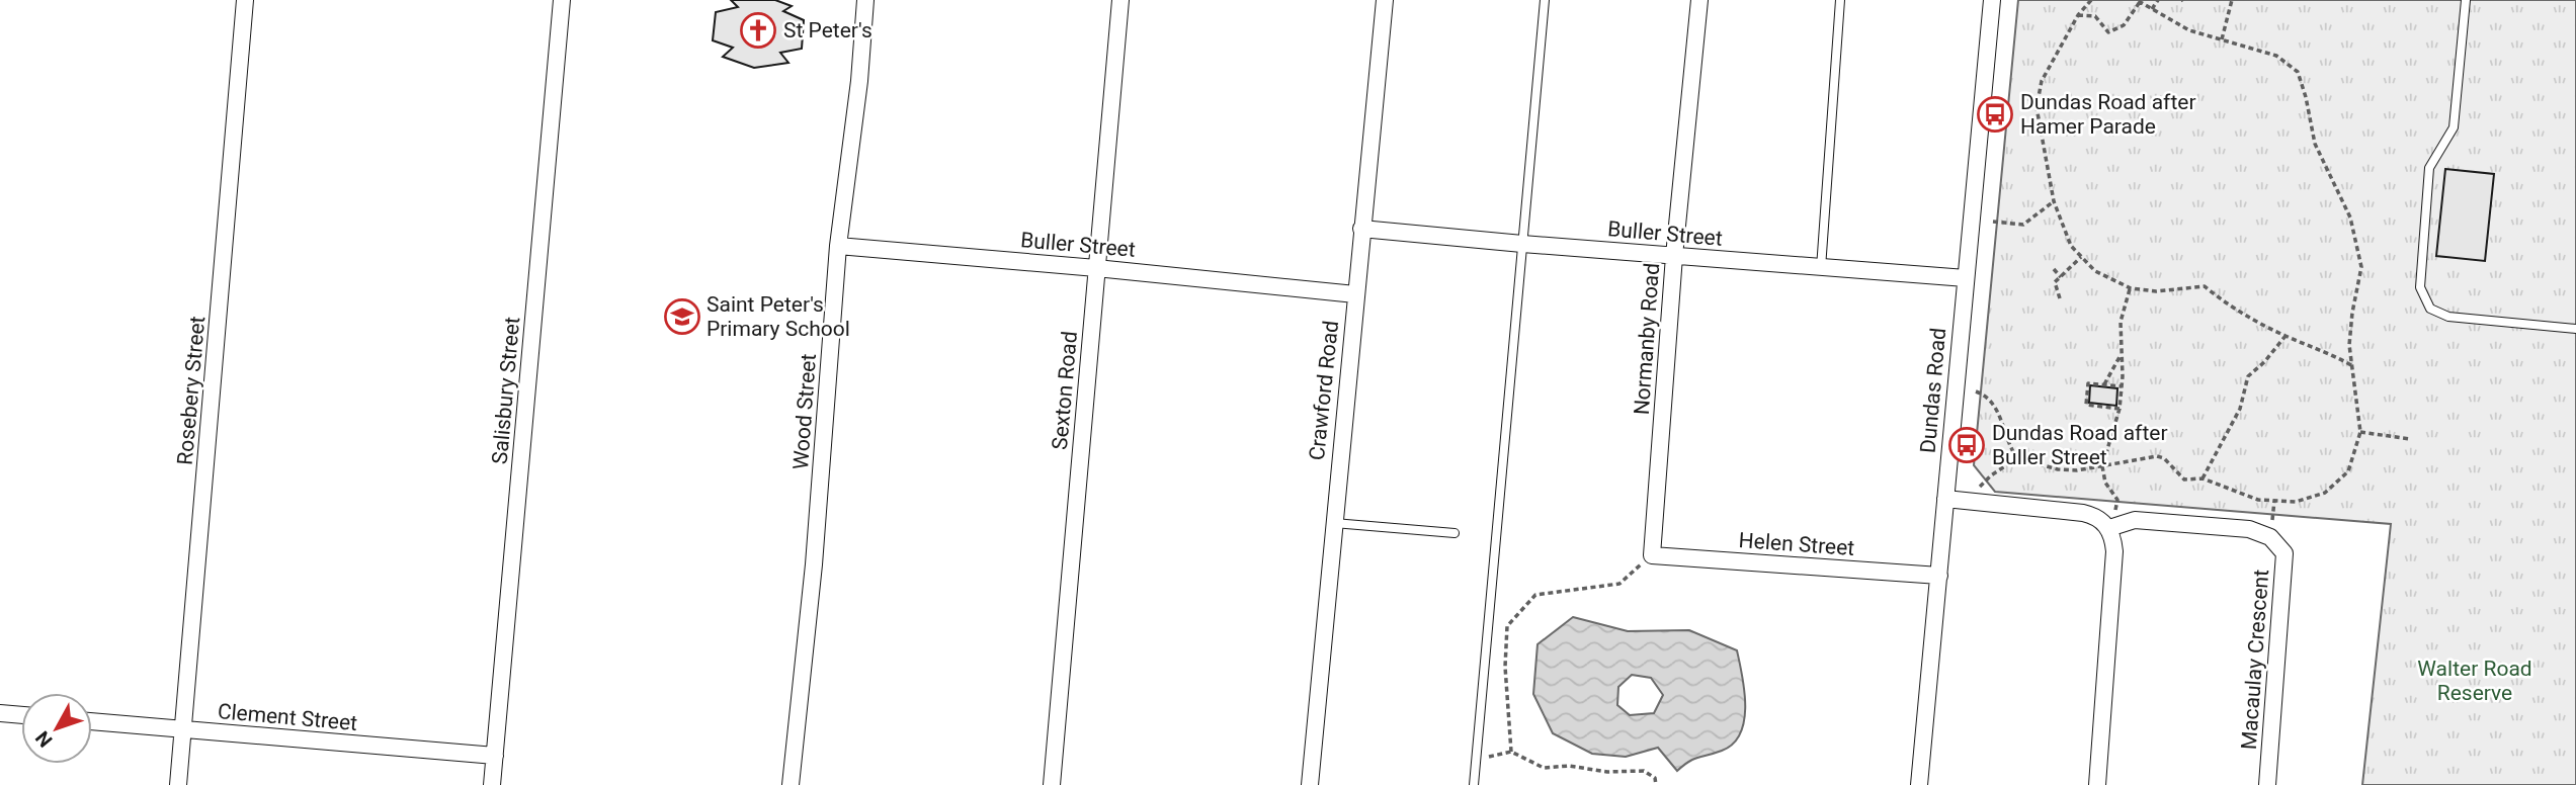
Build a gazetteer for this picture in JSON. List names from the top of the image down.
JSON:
{
  "streets": {
    "street": [
      "Buller Street",
      "Normanby Road",
      "Rosebery Street",
      "Salisbury Street",
      "Sexton Road",
      "Crawford Road",
      "Dundas Road",
      "Wood Street",
      "Helen Street",
      "Macaulay Crescent",
      "Clement Street"
    ]
  },
  "crossings": [
    ["Buller Street", "Normanby Road"],
    ["Buller Street", "Sexton Road"],
    ["Buller Street", "Crawford Road"],
    ["Buller Street", "Dundas Road"],
    ["Buller Street", "Wood Street"],
    ["Normanby Road", "Helen Street"],
    ["Rosebery Street", "Clement Street"],
    ["Salisbury Street", "Clement Street"],
    ["Dundas Road", "Helen Street"]
  ],
  "parks": ["Walter Road Reserve"],
  "places": {
    "church": ["St Peter's"],
    "bus stop": ["Dundas Road after Hamer Parade", "Dundas Road after Buller Street"],
    "school or university": ["Saint Peter's Primary School"]
  },
  "north": "bottom left"
}
